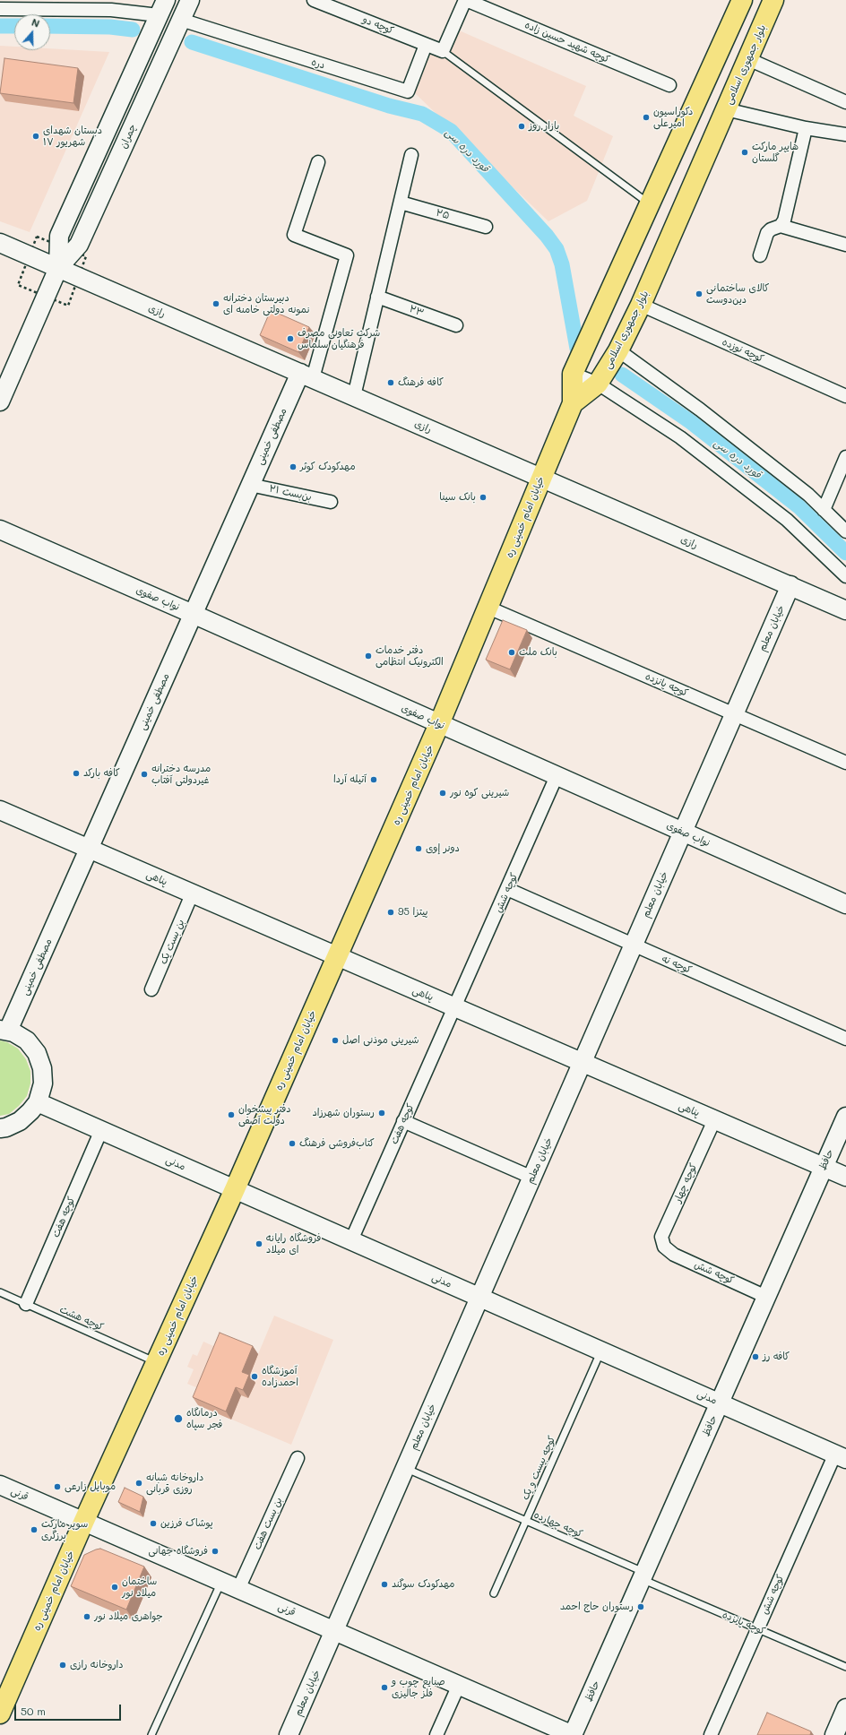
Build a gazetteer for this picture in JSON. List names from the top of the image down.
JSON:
{
  "streets": {
    "main road": ["بلوار جمهوری اسلامی", "خیابان امام خمینی ره"],
    "street": [
      "کوچه دو",
      "کوچه شهید حسین زاده",
      "دره",
      "چمران",
      "۲۵",
      "رازی",
      "۲۳",
      "کوچه نوزده",
      "مصطفی خمینی",
      "بن‌بست ۲۱",
      "نواب صفوی",
      "خیابان معلم",
      "کوچه پانزده",
      "پناهی",
      "کوچه شش",
      "بن بست یک",
      "کوچه نه",
      "کوچه هفت",
      "حافظ",
      "مدنی",
      "کوچه چهار",
      "قرنی",
      "بن بست هفت"
    ],
    "lane": ["کوچه هشت", "کوچه بیست و یک", "کوچه چهارده"]
  },
  "crossings": [
    ["کوچه دو", "دره"],
    ["دره", "چمران"],
    ["بلوار جمهوری اسلامی", "کوچه نوزده"],
    ["بلوار جمهوری اسلامی", "خیابان امام خمینی ره"],
    ["چمران", "رازی"],
    ["رازی", "مصطفی خمینی"],
    ["رازی", "خیابان امام خمینی ره"],
    ["رازی", "خیابان معلم"],
    ["مصطفی خمینی", "بن‌بست ۲۱"],
    ["مصطفی خمینی", "نواب صفوی"],
    ["مصطفی خمینی", "پناهی"],
    ["خیابان امام خمینی ره", "نواب صفوی"],
    ["خیابان امام خمینی ره", "کوچه پانزده"],
    ["خیابان امام خمینی ره", "پناهی"],
    ["خیابان امام خمینی ره", "مدنی"],
    ["خیابان امام خمینی ره", "کوچه هشت"],
    ["خیابان امام خمینی ره", "قرنی"],
    ["نواب صفوی", "خیابان معلم"],
    ["نواب صفوی", "کوچه شش"],
    ["خیابان معلم", "کوچه پانزده"],
    ["خیابان معلم", "پناهی"],
    ["خیابان معلم", "کوچه نه"],
    ["خیابان معلم", "مدنی"],
    ["خیابان معلم", "قرنی"],
    ["خیابان معلم", "کوچه چهارده"],
    ["کوچه پانزده", "کوچه شش"],
    ["کوچه پانزده", "حافظ"],
    ["کوچه پانزده", "کوچه چهارده"],
    ["پناهی", "کوچه شش"],
    ["پناهی", "بن بست یک"],
    ["پناهی", "کوچه هفت"],
    ["پناهی", "حافظ"],
    ["پناهی", "کوچه چهار"],
    ["کوچه شش", "کوچه نه"],
    ["کوچه شش", "کوچه هفت"],
    ["کوچه شش", "حافظ"],
    ["کوچه شش", "مدنی"],
    ["کوچه شش", "کوچه چهار"],
    ["کوچه هفت", "مدنی"],
    ["کوچه هفت", "کوچه هشت"],
    ["حافظ", "مدنی"],
    ["حافظ", "قرنی"],
    ["حافظ", "کوچه چهارده"],
    ["مدنی", "کوچه بیست و یک"],
    ["کوچه بیست و یک", "کوچه چهارده"],
    ["قرنی", "بن بست هفت"]
  ],
  "water": ["قورد دره سی"],
  "places": [
    "دکوراسیون امیرعلی",
    "بازار روز",
    "دبستان شهدای ۱۷ شهریور",
    "هایپر مارکت گلستان",
    "کالای ساختمانی دین‌دوست",
    "دبیرستان دخترانه نمونه دولتی خامنه ای",
    "شرکت تعاونی مصرف فرهنگیان سلماس",
    "کافه فرهنگ",
    "مهدکودک کوثر",
    "بانک سینا",
    "بانک ملت",
    "دفتر خدمات الکترونیک انتظامی",
    "کافه بارکد",
    "مدرسه دخترانه غیردولتی آفتاب",
    "آتیله آردا",
    "شیرینی کوه نور",
    "دونر إوی",
    "پیتزا 95",
    "شیرینی موذنی اصل",
    "رستوران شهرزاد",
    "دفتر پیشخوان دولت آصفی",
    "کتاب‌فروشی فرهنگ",
    "فروشگاه رایانه ای میلاد",
    "کافه رز",
    "آموزشگاه احمدزاده",
    "درمانگاه فجر سپاه",
    "داروخانه شبانه روزی قربانی",
    "موبایل زارعی",
    "پوشاک فرزین",
    "سوپر مارکت برزگری",
    "فروشگاه جهانی",
    "مهدکودک سوگند",
    "ساختمان میلاد نور",
    "رستوران حاج احمد",
    "جواهری میلاد نور",
    "داروخانه رازی",
    "صنایع چوب و فلز جالیزی"
  ],
  "scale_bar": "50 m",
  "north": "top"
}
